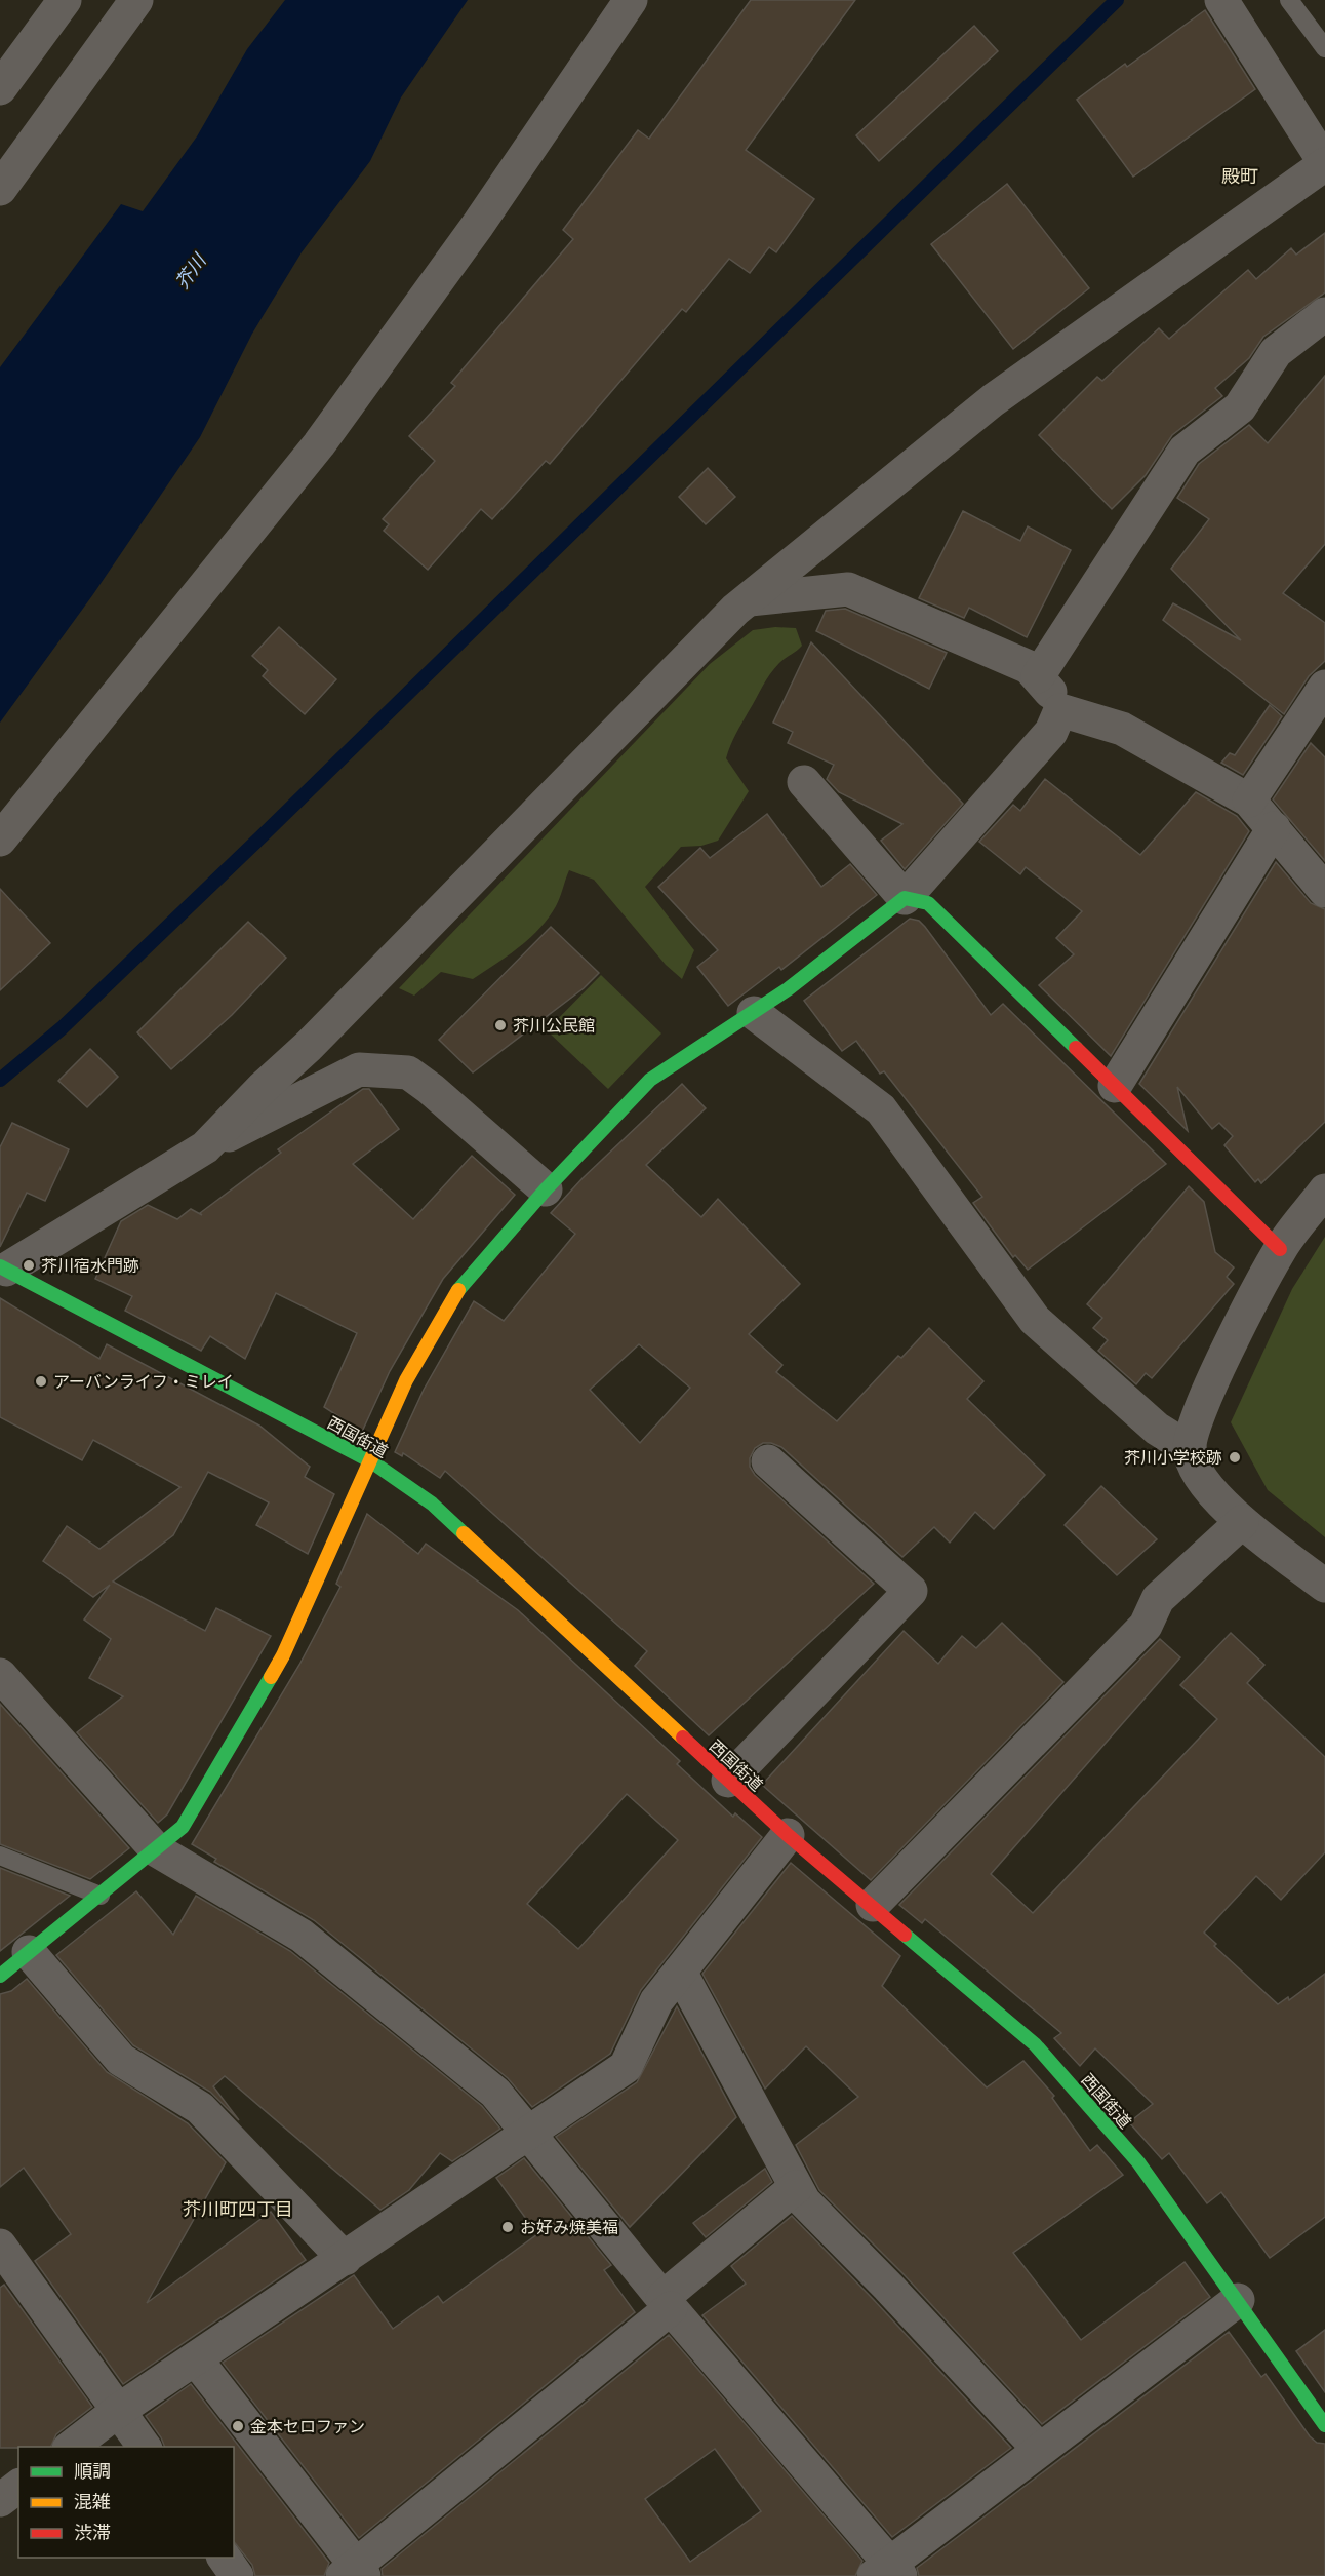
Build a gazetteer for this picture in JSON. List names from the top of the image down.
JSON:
{
  "streets": {
    "street": ["西国街道"]
  },
  "districts": ["殿町", "芥川町四丁目"],
  "water": ["芥川"],
  "places": [
    "芥川公民館",
    "芥川宿水門跡",
    "アーバンライフ・ミレイ",
    "芥川小学校跡",
    "お好み焼美福",
    "金本セロファン"
  ],
  "legend": ["順調", "混雑", "渋滞"]
}
